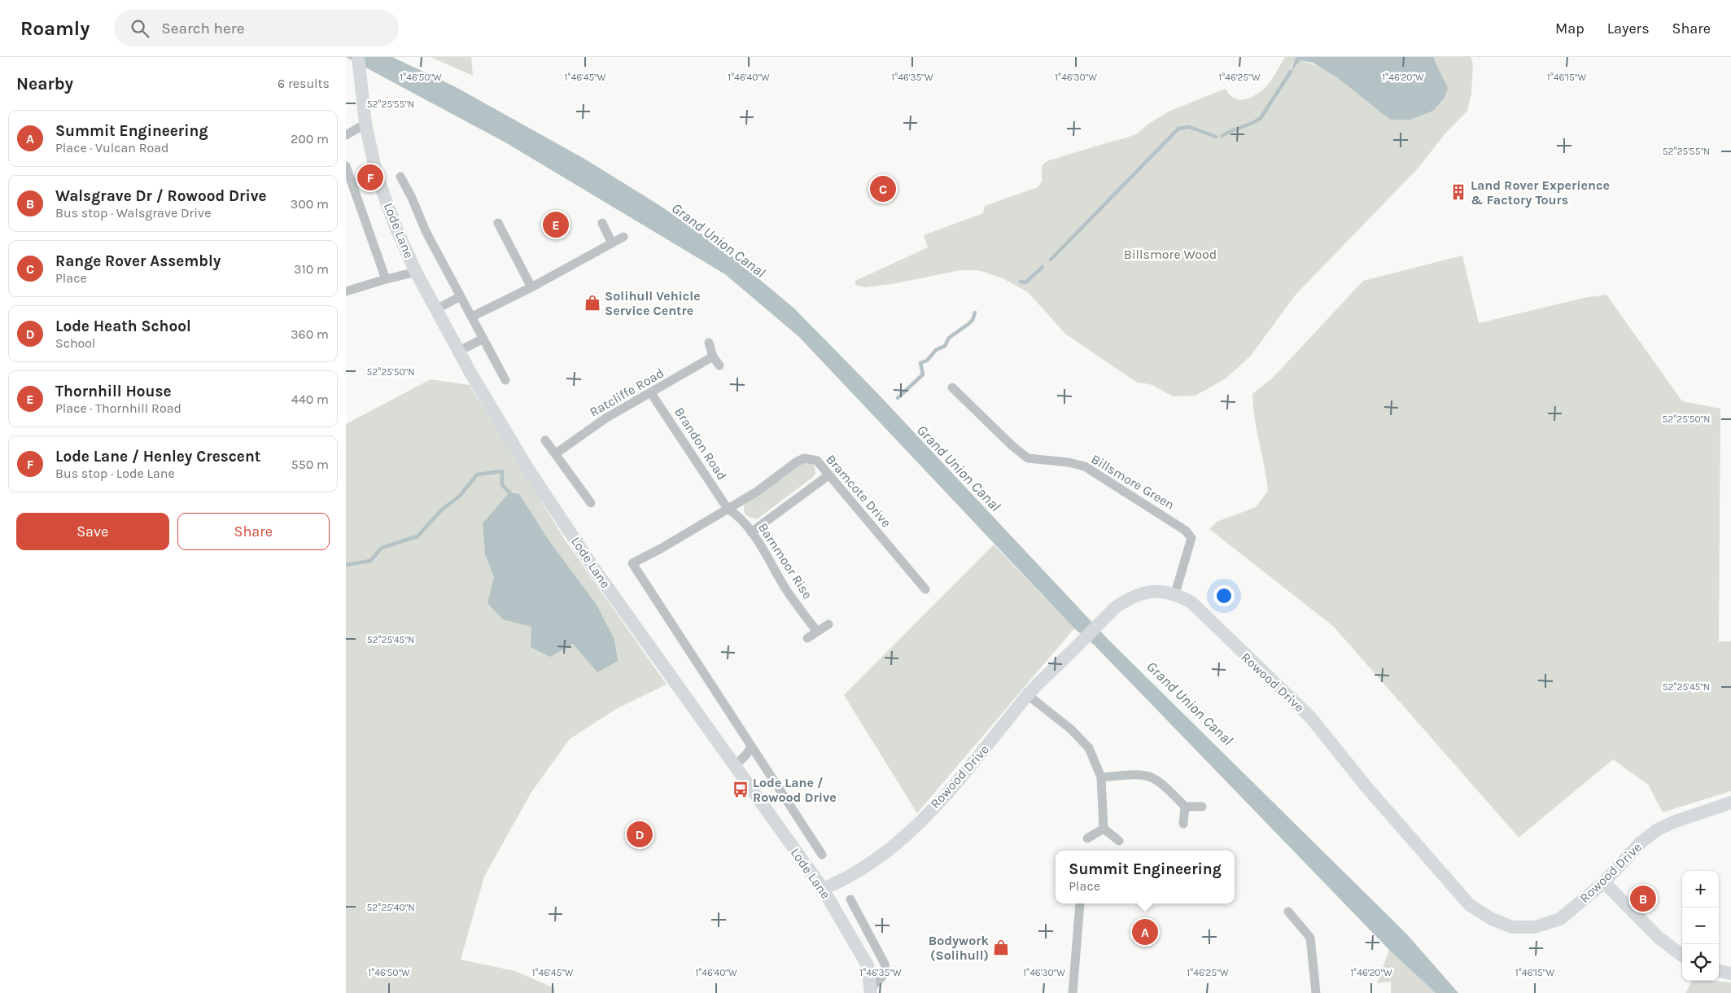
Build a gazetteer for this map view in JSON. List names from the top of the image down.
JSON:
{
  "streets": {
    "street": [
      "Lode Lane",
      "Ratcliffe Road",
      "Brandon Road",
      "Billsmore Green",
      "Bramcote Drive",
      "Barnmoor Rise",
      "Rowood Drive"
    ]
  },
  "crossings": [
    ["Lode Lane", "Bramcote Drive"],
    ["Lode Lane", "Rowood Drive"],
    ["Ratcliffe Road", "Brandon Road"],
    ["Brandon Road", "Bramcote Drive"],
    ["Brandon Road", "Barnmoor Rise"],
    ["Billsmore Green", "Rowood Drive"],
    ["Bramcote Drive", "Barnmoor Rise"]
  ],
  "water": ["Grand Union Canal"],
  "parks": ["Billsmore Wood"],
  "places": {
    "building": ["Land Rover Experience & Factory Tours"],
    "shop": ["Solihull Vehicle Service Centre", "Bodywork (Solihull)"],
    "bus stop": ["Lode Lane / Rowood Drive"]
  },
  "page": {
    "header": "Roamly",
    "search": "Search here",
    "nav": ["Map", "Layers", "Share"],
    "heading": ["Nearby", "6 results"],
    "list": [
      {
        "mark": "A",
        "name": "Summit Engineering",
        "note": "Place · Vulcan Road",
        "value": "200 m"
      },
      {
        "mark": "B",
        "name": "Walsgrave Dr / Rowood Drive",
        "note": "Bus stop · Walsgrave Drive",
        "value": "300 m"
      },
      {
        "mark": "C",
        "name": "Range Rover Assembly",
        "note": "Place",
        "value": "310 m"
      },
      {
        "mark": "D",
        "name": "Lode Heath School",
        "note": "School",
        "value": "360 m"
      },
      {
        "mark": "E",
        "name": "Thornhill House",
        "note": "Place · Thornhill Road",
        "value": "440 m"
      },
      {
        "mark": "F",
        "name": "Lode Lane / Henley Crescent",
        "note": "Bus stop · Lode Lane",
        "value": "550 m"
      }
    ],
    "pins": [
      "F",
      "C",
      "E",
      "D",
      "B",
      "A"
    ],
    "buttons": ["Save", "Share"],
    "popup": ["Summit Engineering", "Place"],
    "map_buttons": ["+", "−"]
  },
  "coordinates": [
    "1°46'50\"W",
    "1°46'45\"W",
    "1°46'40\"W",
    "1°46'35\"W",
    "1°46'30\"W",
    "1°46'25\"W",
    "1°46'20\"W",
    "1°46'15\"W",
    "52°25'55\"N",
    "52°25'50\"N",
    "52°25'45\"N",
    "52°25'40\"N"
  ]
}
